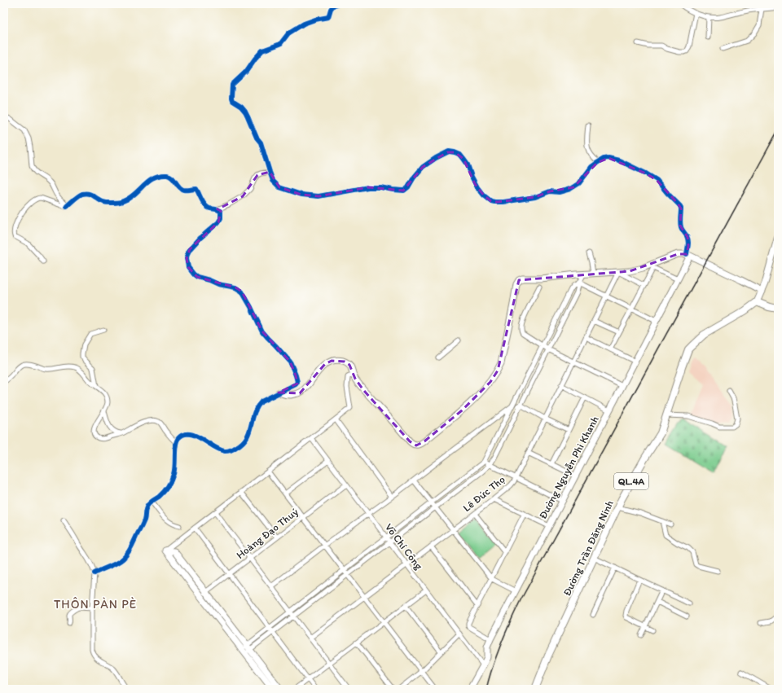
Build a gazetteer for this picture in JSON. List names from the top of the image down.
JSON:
{
  "streets": {
    "main road": ["QL.4A", "Đường Trần Đăng Ninh"],
    "street": [
      "Đường Nguyễn Phi Khanh",
      "Lê Đức Thọ",
      "Hoàng Đạo Thuý",
      "Võ Chí Công"
    ]
  },
  "crossings": [
    ["Đường Nguyễn Phi Khanh", "Võ Chí Công"],
    ["Lê Đức Thọ", "Võ Chí Công"],
    ["Hoàng Đạo Thuý", "Võ Chí Công"]
  ],
  "districts": ["THÔN PÀN PÈ"]
}
